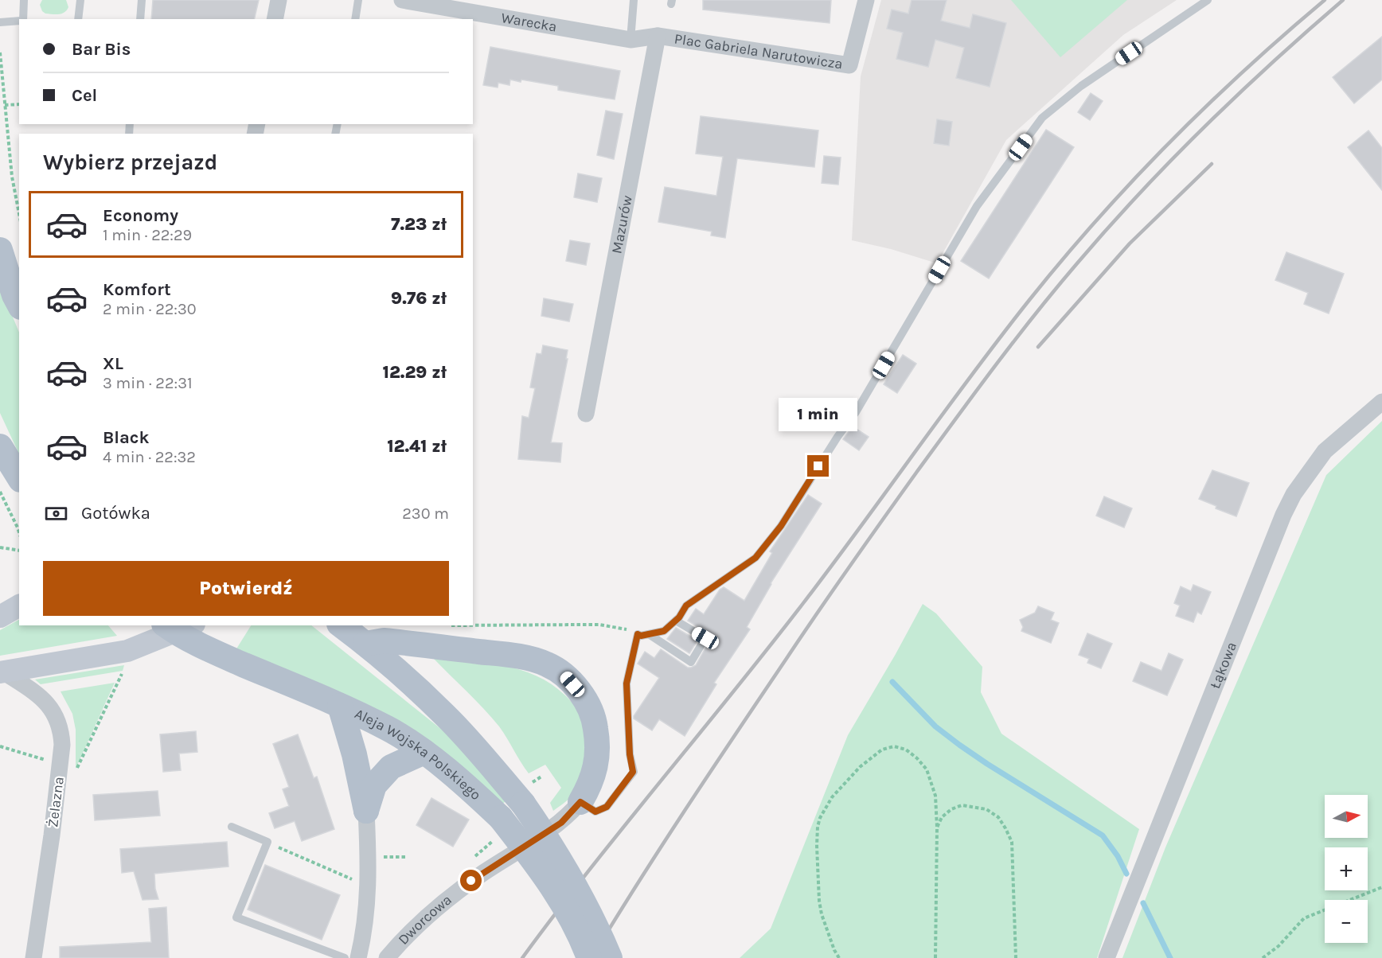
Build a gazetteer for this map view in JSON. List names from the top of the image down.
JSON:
{
  "streets": {
    "main road": ["Aleja Wojska Polskiego"],
    "street": [
      "Warecka",
      "Plac Gabriela Narutowicza",
      "Mazurów",
      "Łąkowa",
      "Żelazna",
      "Dworcowa"
    ]
  },
  "crossings": [
    ["Warecka", "Plac Gabriela Narutowicza"],
    ["Warecka", "Mazurów"],
    ["Plac Gabriela Narutowicza", "Mazurów"]
  ],
  "north": "right",
  "page": {
    "banner": ["Bar Bis", "Cel"],
    "heading": "Wybierz przejazd",
    "list": [
      {
        "name": "Economy",
        "note": "1 min · 22:29",
        "value": "7.23 zł"
      },
      {
        "name": "Komfort",
        "note": "2 min · 22:30",
        "value": "9.76 zł"
      },
      {
        "name": "XL",
        "note": "3 min · 22:31",
        "value": "12.29 zł"
      },
      {
        "name": "Black",
        "note": "4 min · 22:32",
        "value": "12.41 zł"
      }
    ],
    "bubble": "1 min",
    "pay": ["Gotówka", "230 m"],
    "buttons": "Potwierdź",
    "map_buttons": ["+", "−"]
  }
}
